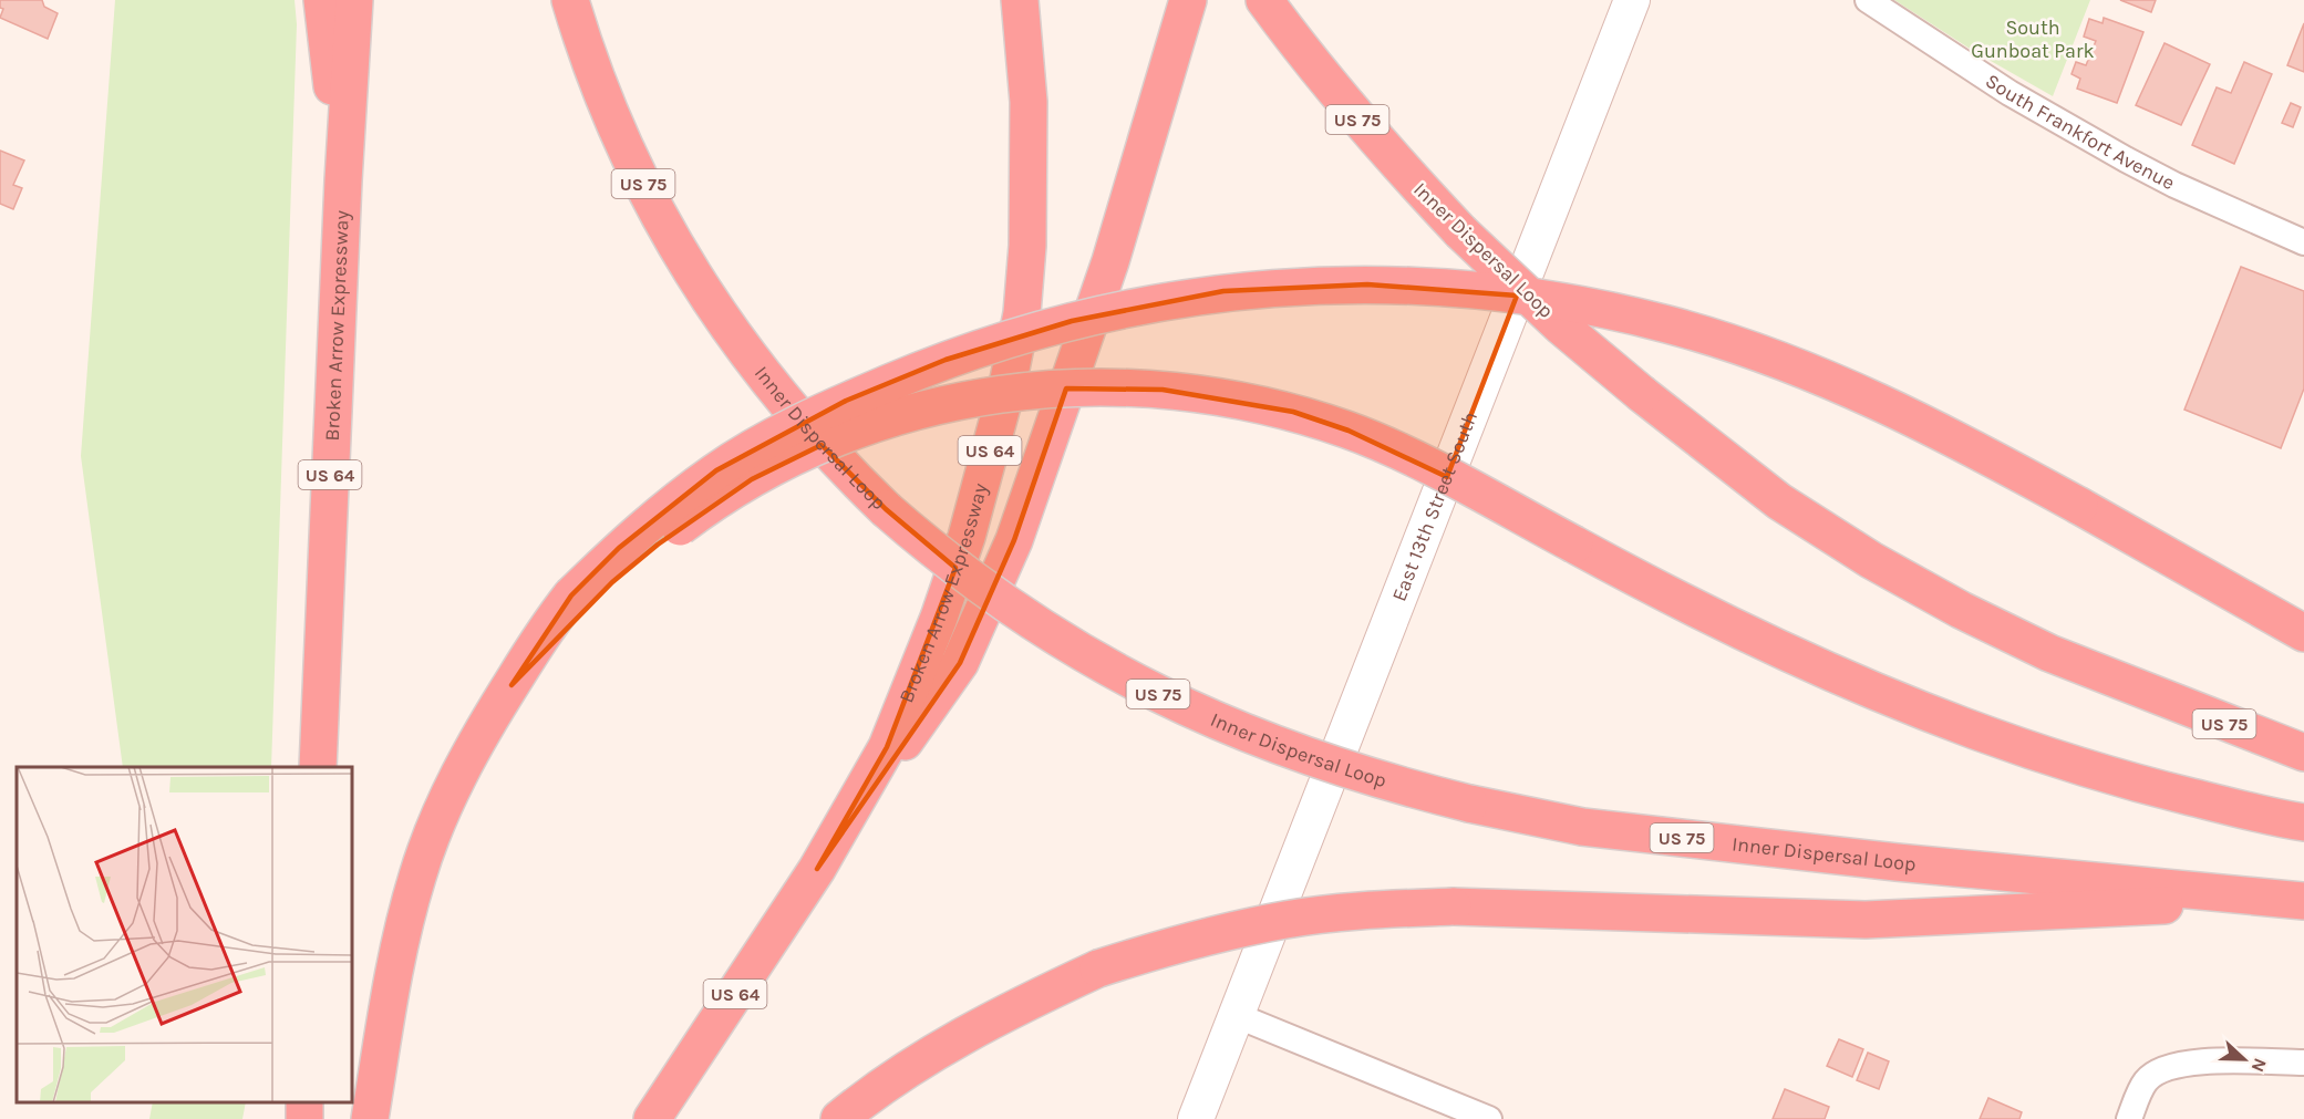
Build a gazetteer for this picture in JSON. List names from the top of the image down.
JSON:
{
  "streets": {
    "highway": [
      "US 75",
      "Inner Dispersal Loop",
      "Broken Arrow Expressway",
      "US 64"
    ],
    "street": ["South Frankfort Avenue", "East 13th Street South"]
  },
  "parks": ["South Gunboat Park"],
  "north": "right"
}
